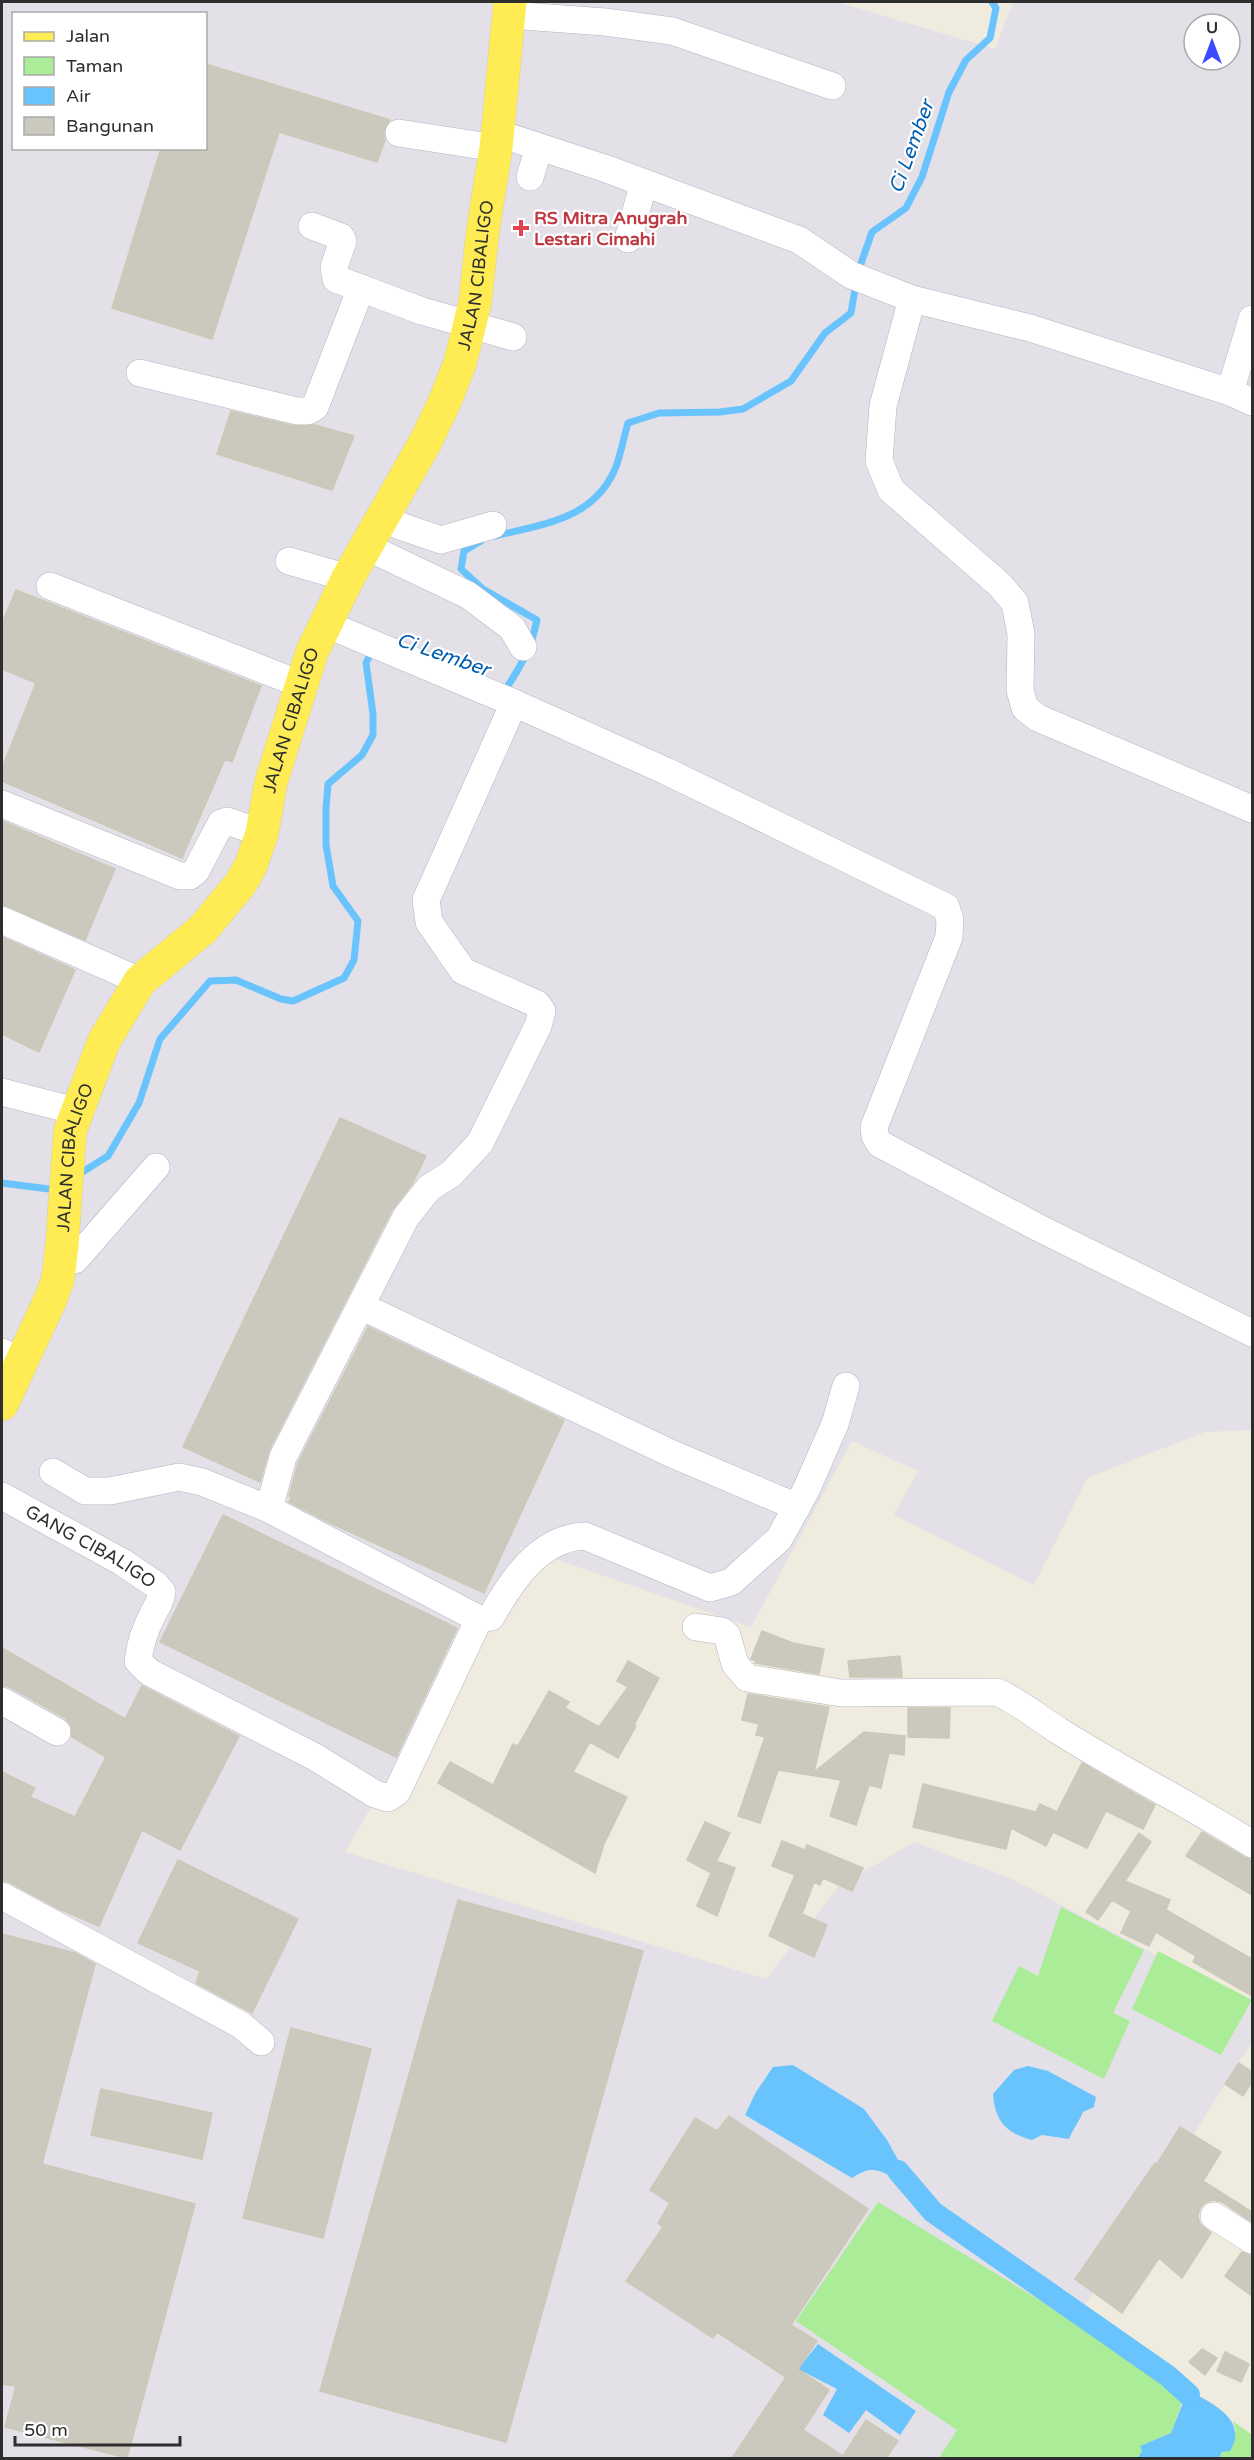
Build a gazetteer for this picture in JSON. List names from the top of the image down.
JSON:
{
  "streets": {
    "main road": ["JALAN CIBALIGO"],
    "street": ["GANG CIBALIGO"]
  },
  "water": ["Ci Lember"],
  "places": {
    "health": ["RS Mitra Anugrah Lestari Cimahi"]
  },
  "legend": [
    "Jalan",
    "Taman",
    "Air",
    "Bangunan"
  ],
  "scale_bar": "50 m",
  "north": "top"
}
